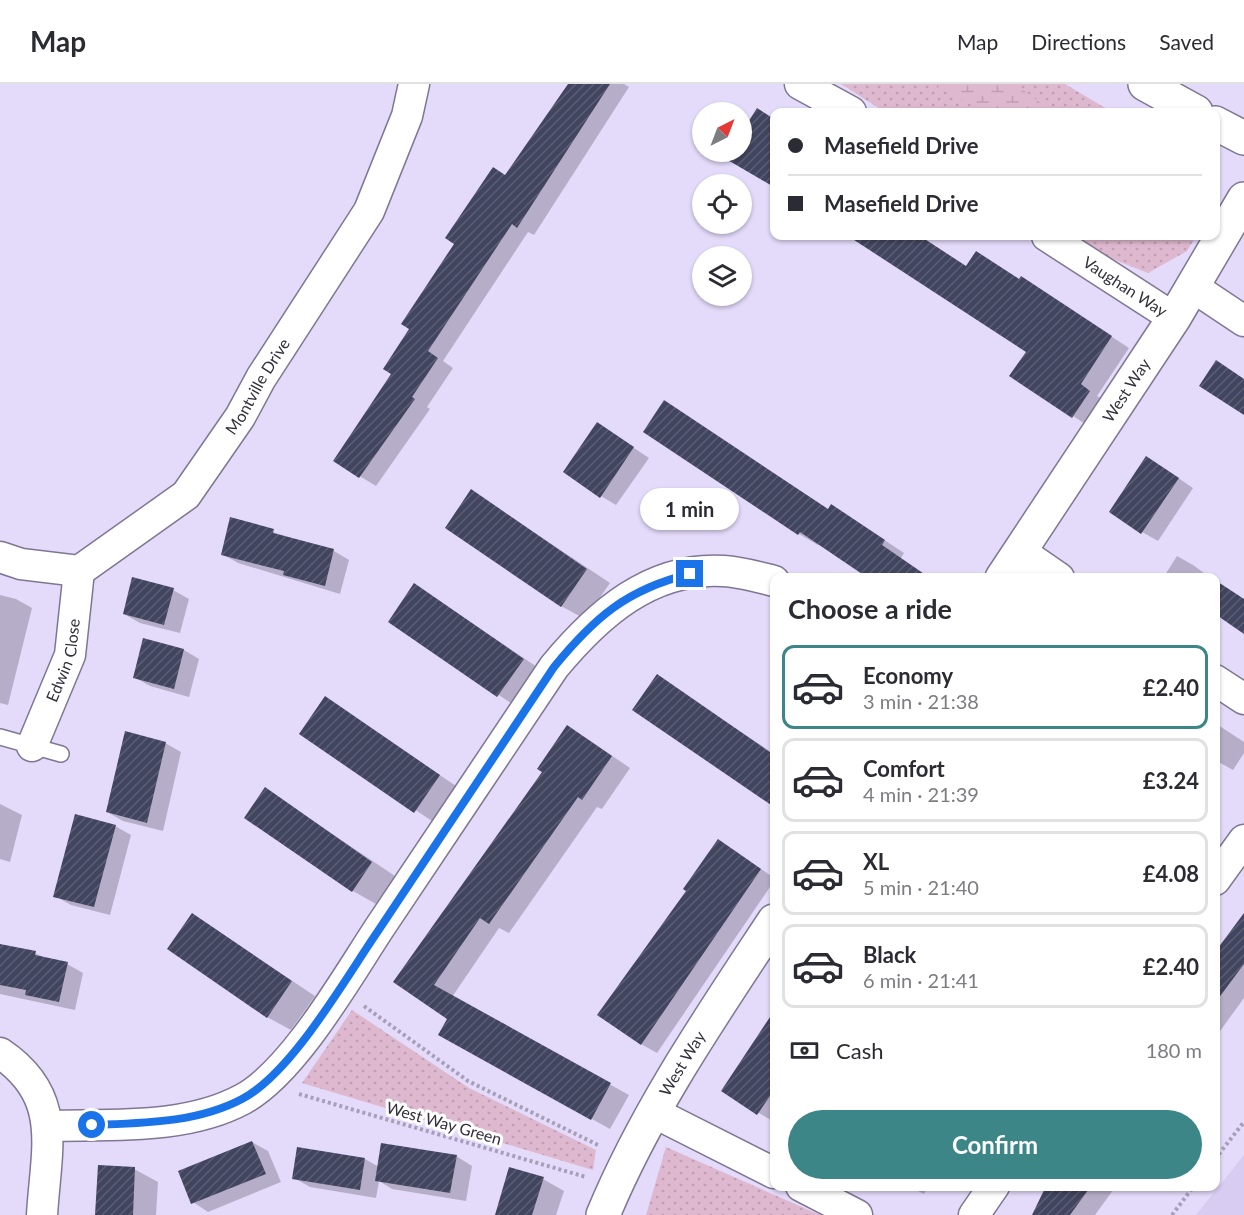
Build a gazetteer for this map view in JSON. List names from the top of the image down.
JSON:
{
  "streets": {
    "main road": ["West Way"],
    "street": ["Vaughan Way", "Montville Drive", "Edwin Close"],
    "path": ["West Way Green"]
  },
  "crossings": [
    ["Vaughan Way", "West Way"],
    ["Montville Drive", "Edwin Close"],
    ["West Way", "West Way Green"]
  ],
  "north": "top right",
  "page": {
    "header": "Map",
    "nav": ["Map", "Directions", "Saved"],
    "banner": ["Masefield Drive", "Masefield Drive"],
    "bubble": "1 min",
    "heading": "Choose a ride",
    "list": [
      {
        "name": "Economy",
        "note": "3 min · 21:38",
        "value": "£2.40"
      },
      {
        "name": "Comfort",
        "note": "4 min · 21:39",
        "value": "£3.24"
      },
      {
        "name": "XL",
        "note": "5 min · 21:40",
        "value": "£4.08"
      },
      {
        "name": "Black",
        "note": "6 min · 21:41",
        "value": "£2.40"
      }
    ],
    "pay": ["Cash", "180 m"],
    "buttons": "Confirm"
  }
}
